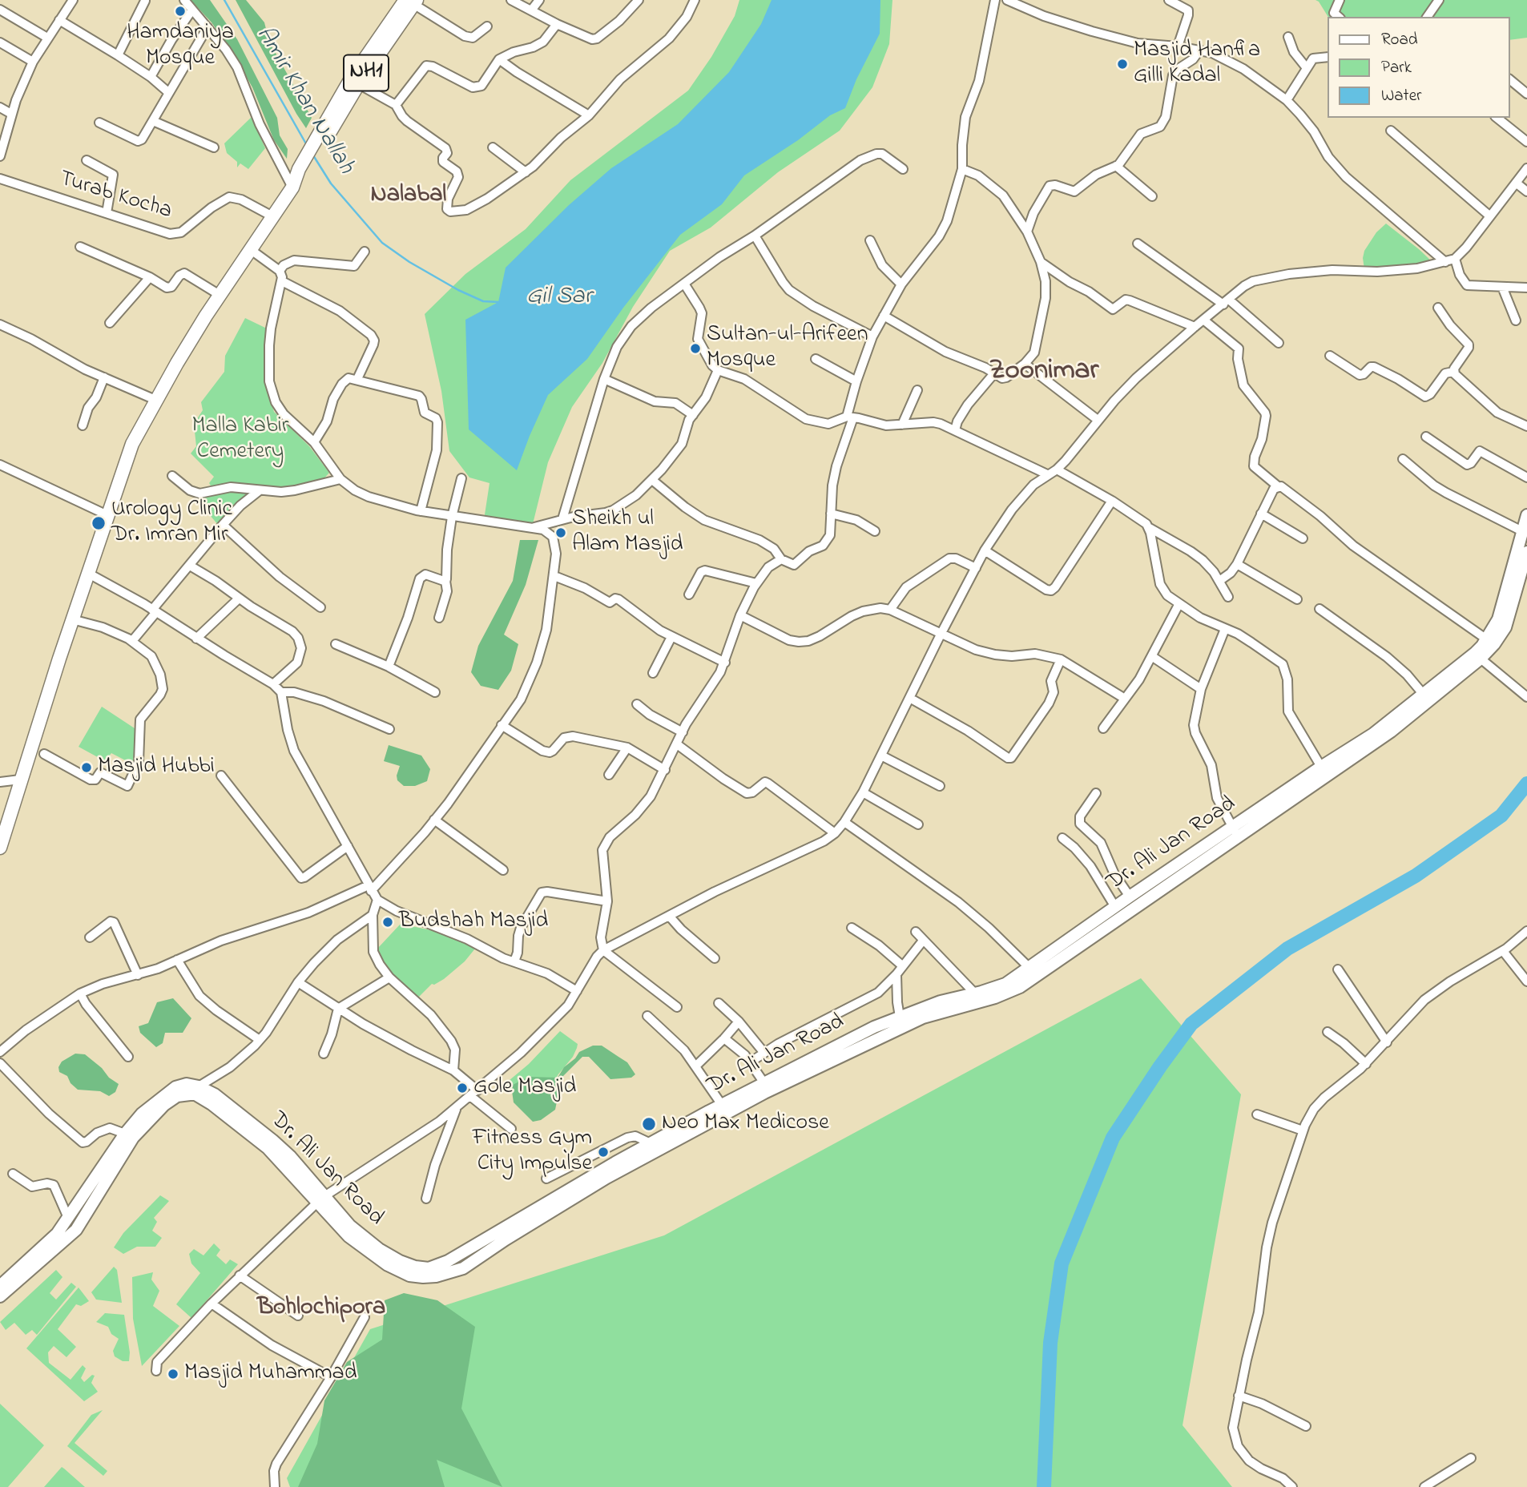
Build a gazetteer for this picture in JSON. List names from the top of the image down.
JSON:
{
  "streets": {
    "highway": ["NH1"],
    "main road": ["Dr. Ali Jan Road"],
    "street": ["Turab Kocha"]
  },
  "crossings": [
    ["NH1", "Turab Kocha"]
  ],
  "districts": ["Nalabal", "Zoonimar", "Bohlochipora"],
  "water": ["Amir Khan Nallah", "Gil Sar"],
  "parks": ["Malla Kabir Cemetery"],
  "places": [
    "Hamdaniya Mosque",
    "Masjid Hanfia Gilli Kadal",
    "Sultan-ul-Arifeen Mosque",
    "Urology Clinic Dr. Imran Mir",
    "Sheikh ul Alam Masjid",
    "Masjid Hubbi",
    "Budshah Masjid",
    "Gole Masjid",
    "Neo Max Medicose",
    "Fitness Gym City Impulse",
    "Masjid Muhammad"
  ],
  "legend": ["Road", "Park", "Water"]
}
